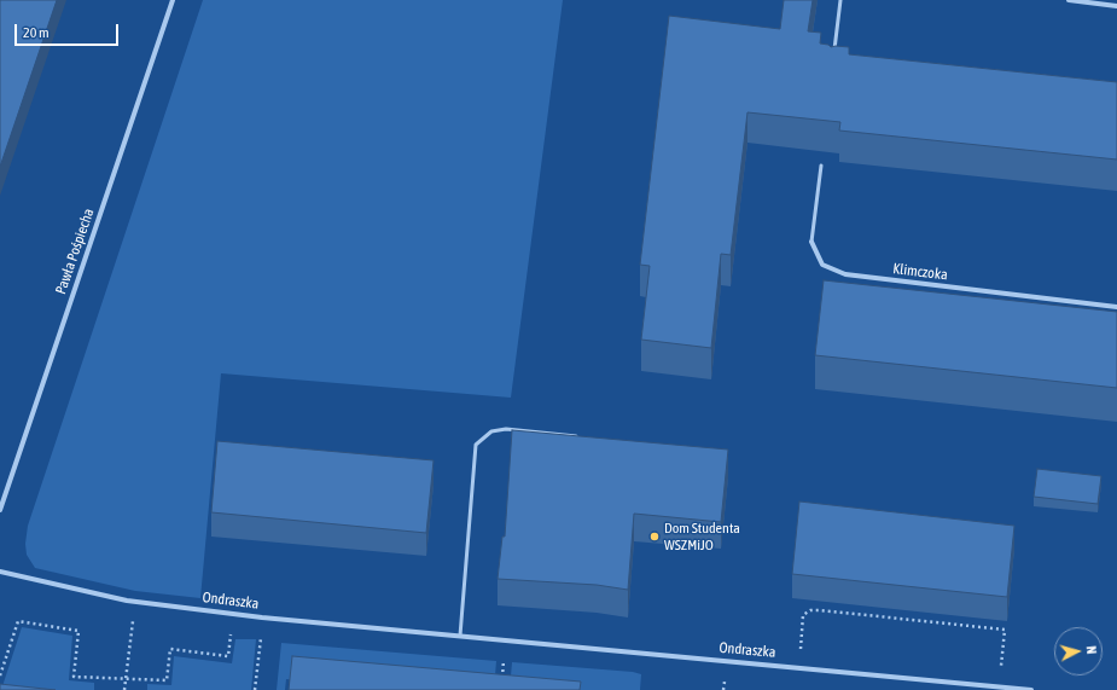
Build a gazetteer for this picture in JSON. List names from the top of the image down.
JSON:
{
  "streets": {
    "street": ["Pawła Pośpiecha", "Klimczoka", "Ondraszka"]
  },
  "places": ["Dom Studenta WSZMiJO"],
  "scale_bar": "20 m",
  "north": "right"
}
